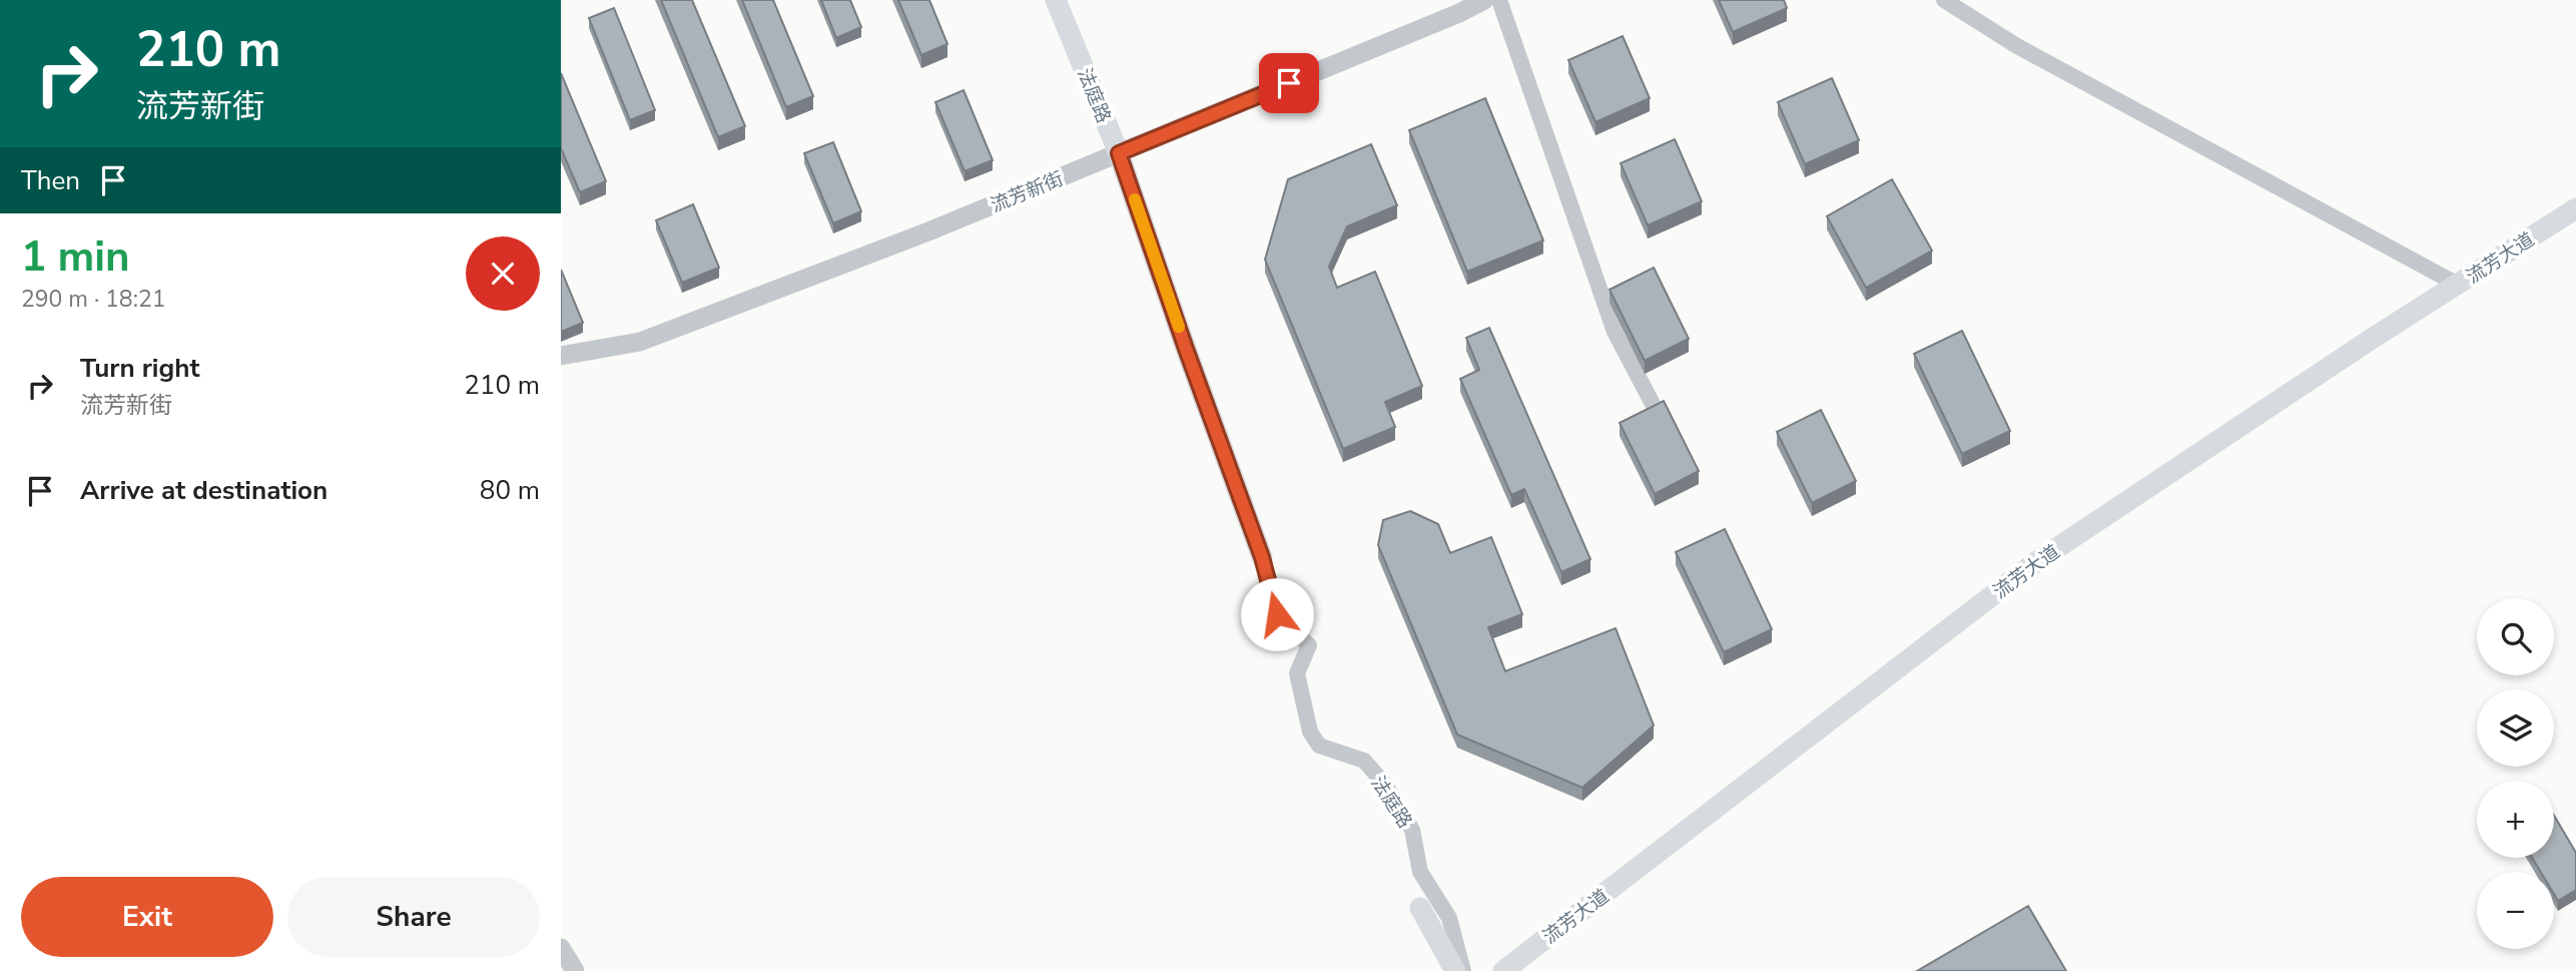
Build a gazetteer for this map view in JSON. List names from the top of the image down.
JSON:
{
  "streets": {
    "main road": ["法庭路", "流芳大道"],
    "street": ["流芳新街"]
  },
  "crossings": [
    ["法庭路", "流芳新街"]
  ],
  "page": {
    "turn": ["210 m", "流芳新街"],
    "then": "Then",
    "heading": ["1 min", "290 m · 18:21"],
    "list": [
      {
        "name": "Turn right",
        "note": "流芳新街",
        "value": "210 m"
      },
      {
        "name": "Arrive at destination",
        "value": "80 m"
      }
    ],
    "map_buttons": ["+", "−"],
    "buttons": ["Exit", "Share"]
  }
}
